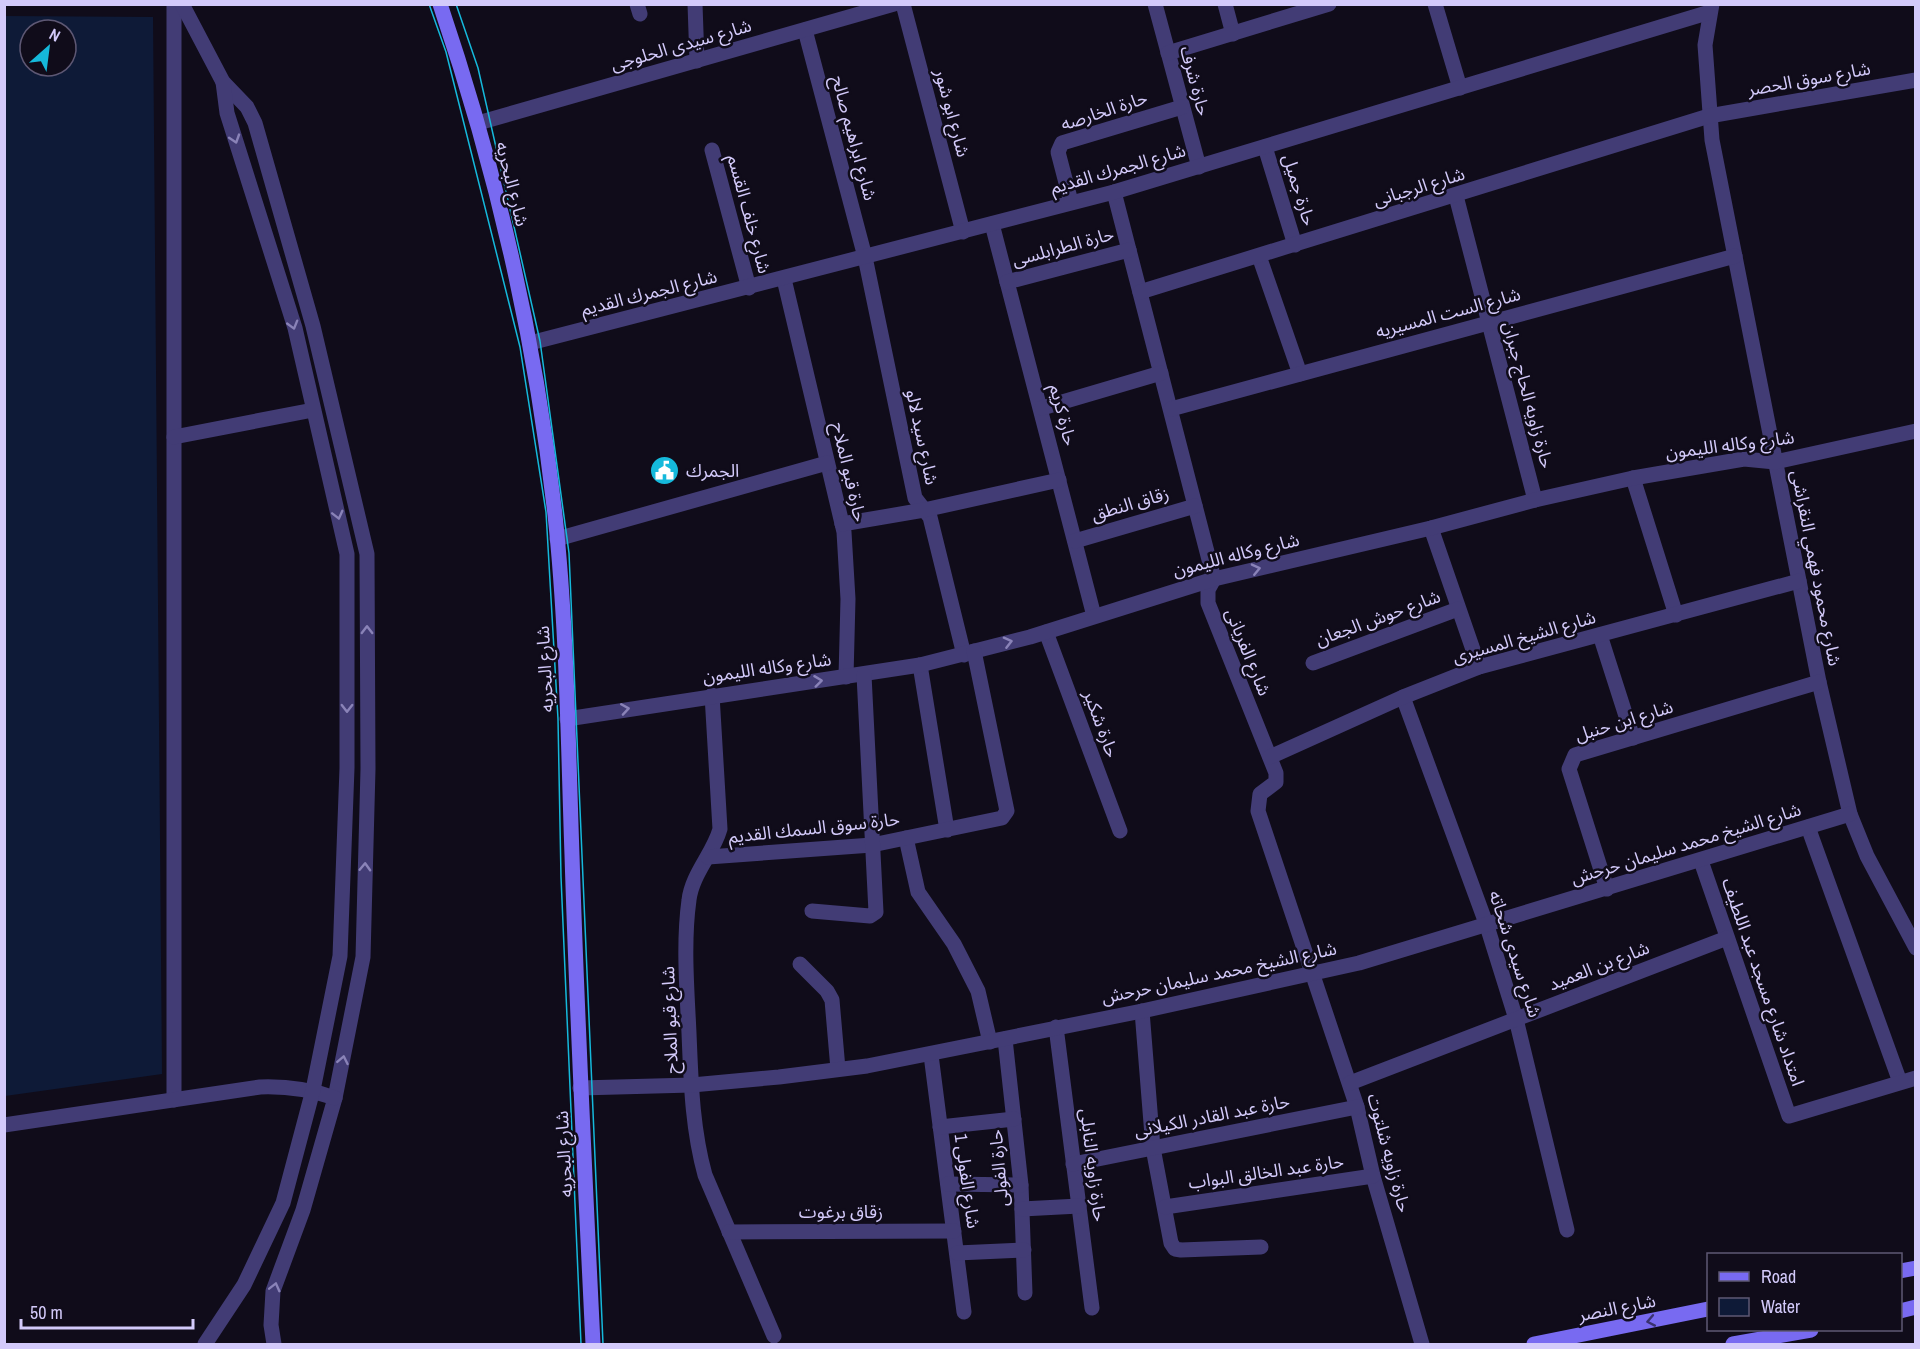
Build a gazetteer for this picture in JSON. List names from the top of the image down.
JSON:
{
  "streets": {
    "main road": ["شارع البحريه", "شارع النصر"],
    "street": [
      "شارع سيدى الحلوجى",
      "شارع سوق الحصر",
      "حارة شرف",
      "حارة الخارصه",
      "شارع ابو شور",
      "شارع ابراهيم صالح",
      "شارع الجمرك القديم",
      "شارع الرجبانى",
      "حارة جميل",
      "شارع خلف القسم",
      "حارة الطرابلسى",
      "شارع الست المسيريه",
      "حارة زاويه الحاج جبران",
      "حارة كريم",
      "شارع سيد لالو",
      "شارع وكاله الليمون",
      "حارة قبو الملاح",
      "زقاق النطق",
      "شارع محمود فهمي النقراشى",
      "شارع حوش الجعان",
      "شارع الشيخ المسيرى",
      "شارع الفريانى",
      "شارع ابن حنبل",
      "حارة شكير",
      "حارة سوق السمك القديم",
      "شارع الشيخ محمد سليمان حرحش",
      "شارع سيدى شحاته",
      "شارع بن العميد",
      "امتداد شارع مسجد عبد اللطيف",
      "شارع قبو الملاح",
      "حارة عبد القادر الكيلانى",
      "حارة زاويه شلتوت",
      "حارة زاويه النابلى",
      "حارة الفولى",
      "حارة عبد الخالق البواب",
      "شارع الفولى 1",
      "زقاق برغوت"
    ]
  },
  "crossings": [
    ["شارع سيدى الحلوجى", "شارع ابراهيم صالح"],
    ["شارع سيدى الحلوجى", "شارع البحريه"],
    ["شارع سوق الحصر", "شارع الرجبانى"],
    ["شارع سوق الحصر", "شارع محمود فهمي النقراشى"],
    ["حارة شرف", "حارة الخارصه"],
    ["حارة شرف", "شارع الجمرك القديم"],
    ["حارة الخارصه", "شارع الجمرك القديم"],
    ["شارع ابو شور", "شارع الجمرك القديم"],
    ["شارع ابراهيم صالح", "شارع الجمرك القديم"],
    ["شارع ابراهيم صالح", "شارع سيد لالو"],
    ["شارع الجمرك القديم", "شارع البحريه"],
    ["شارع الجمرك القديم", "حارة جميل"],
    ["شارع الجمرك القديم", "شارع خلف القسم"],
    ["شارع الجمرك القديم", "حارة كريم"],
    ["شارع الجمرك القديم", "شارع سيد لالو"],
    ["شارع الجمرك القديم", "حارة قبو الملاح"],
    ["شارع الجمرك القديم", "شارع محمود فهمي النقراشى"],
    ["شارع الجمرك القديم", "شارع الفريانى"],
    ["شارع البحريه", "شارع وكاله الليمون"],
    ["شارع البحريه", "شارع الشيخ محمد سليمان حرحش"],
    ["شارع الرجبانى", "حارة جميل"],
    ["شارع الرجبانى", "حارة زاويه الحاج جبران"],
    ["شارع الرجبانى", "شارع محمود فهمي النقراشى"],
    ["شارع الرجبانى", "شارع الفريانى"],
    ["حارة الطرابلسى", "حارة كريم"],
    ["حارة الطرابلسى", "شارع الفريانى"],
    ["شارع الست المسيريه", "حارة زاويه الحاج جبران"],
    ["شارع الست المسيريه", "شارع محمود فهمي النقراشى"],
    ["شارع الست المسيريه", "شارع الفريانى"],
    ["حارة زاويه الحاج جبران", "شارع وكاله الليمون"],
    ["حارة كريم", "شارع وكاله الليمون"],
    ["حارة كريم", "زقاق النطق"],
    ["شارع سيد لالو", "شارع وكاله الليمون"],
    ["شارع سيد لالو", "حارة سوق السمك القديم"],
    ["شارع وكاله الليمون", "حارة قبو الملاح"],
    ["شارع وكاله الليمون", "شارع محمود فهمي النقراشى"],
    ["شارع وكاله الليمون", "شارع الفريانى"],
    ["شارع وكاله الليمون", "حارة شكير"],
    ["شارع وكاله الليمون", "حارة سوق السمك القديم"],
    ["شارع وكاله الليمون", "شارع قبو الملاح"],
    ["زقاق النطق", "شارع الفريانى"],
    ["شارع محمود فهمي النقراشى", "شارع الشيخ المسيرى"],
    ["شارع محمود فهمي النقراشى", "شارع ابن حنبل"],
    ["شارع محمود فهمي النقراشى", "شارع الشيخ محمد سليمان حرحش"],
    ["شارع الشيخ المسيرى", "شارع الفريانى"],
    ["شارع الشيخ المسيرى", "شارع سيدى شحاته"],
    ["شارع الفريانى", "شارع الشيخ محمد سليمان حرحش"],
    ["شارع الفريانى", "حارة زاويه شلتوت"],
    ["شارع ابن حنبل", "شارع الشيخ محمد سليمان حرحش"],
    ["حارة سوق السمك القديم", "شارع قبو الملاح"],
    ["حارة سوق السمك القديم", "حارة الفولى"],
    ["شارع الشيخ محمد سليمان حرحش", "شارع سيدى شحاته"],
    ["شارع الشيخ محمد سليمان حرحش", "امتداد شارع مسجد عبد اللطيف"],
    ["شارع الشيخ محمد سليمان حرحش", "شارع قبو الملاح"],
    ["شارع الشيخ محمد سليمان حرحش", "حارة زاويه شلتوت"],
    ["شارع الشيخ محمد سليمان حرحش", "حارة زاويه النابلى"],
    ["شارع الشيخ محمد سليمان حرحش", "حارة الفولى"],
    ["شارع الشيخ محمد سليمان حرحش", "شارع الفولى 1"],
    ["شارع سيدى شحاته", "شارع بن العميد"],
    ["شارع بن العميد", "امتداد شارع مسجد عبد اللطيف"],
    ["شارع بن العميد", "حارة زاويه شلتوت"],
    ["شارع قبو الملاح", "زقاق برغوت"],
    ["حارة عبد القادر الكيلانى", "حارة زاويه شلتوت"],
    ["حارة عبد القادر الكيلانى", "حارة زاويه النابلى"],
    ["حارة زاويه شلتوت", "حارة عبد الخالق البواب"],
    ["شارع الفولى 1", "زقاق برغوت"]
  ],
  "one_way": ["شارع وكاله الليمون", "شارع النصر"],
  "places": {
    "public building": ["الجمرك"]
  },
  "legend": ["Road", "Water"],
  "scale_bar": "50 m",
  "north": "top right"
}
